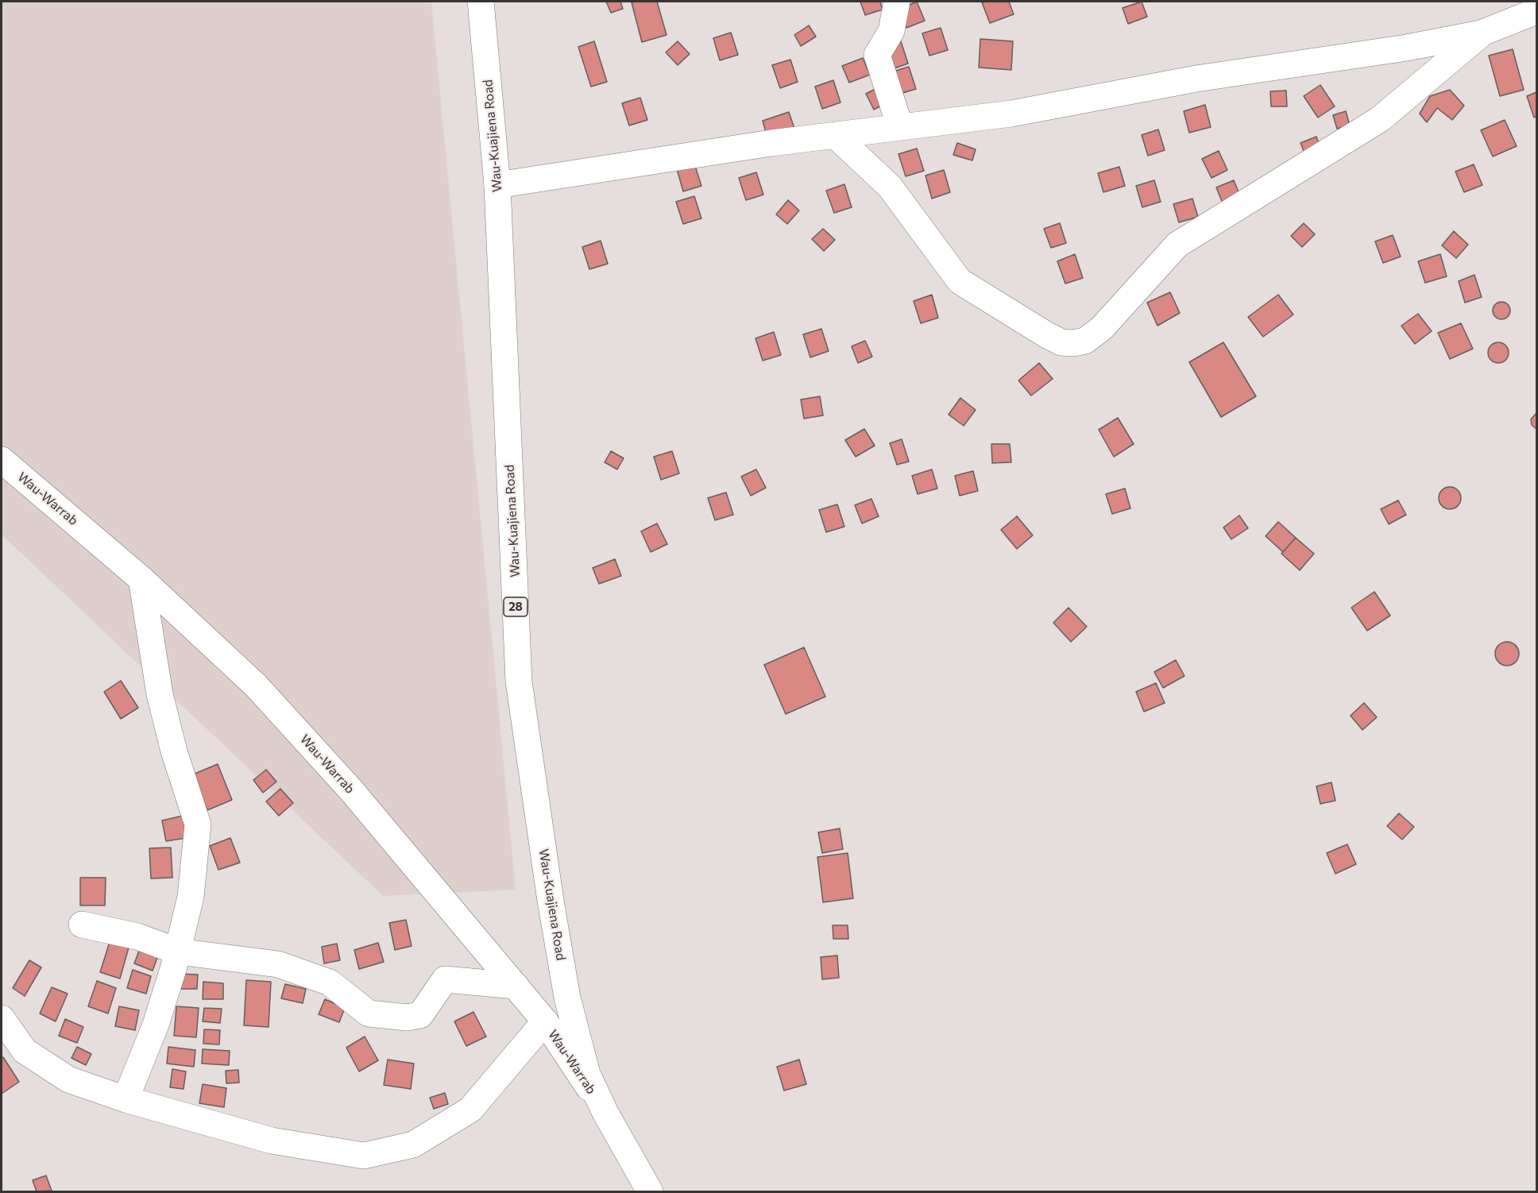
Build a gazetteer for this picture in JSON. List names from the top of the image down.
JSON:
{
  "streets": {
    "street": ["Wau-Kuajiena Road", "Wau-Warrab", "28"]
  },
  "crossings": [
    ["Wau-Kuajiena Road", "Wau-Warrab"]
  ]
}
